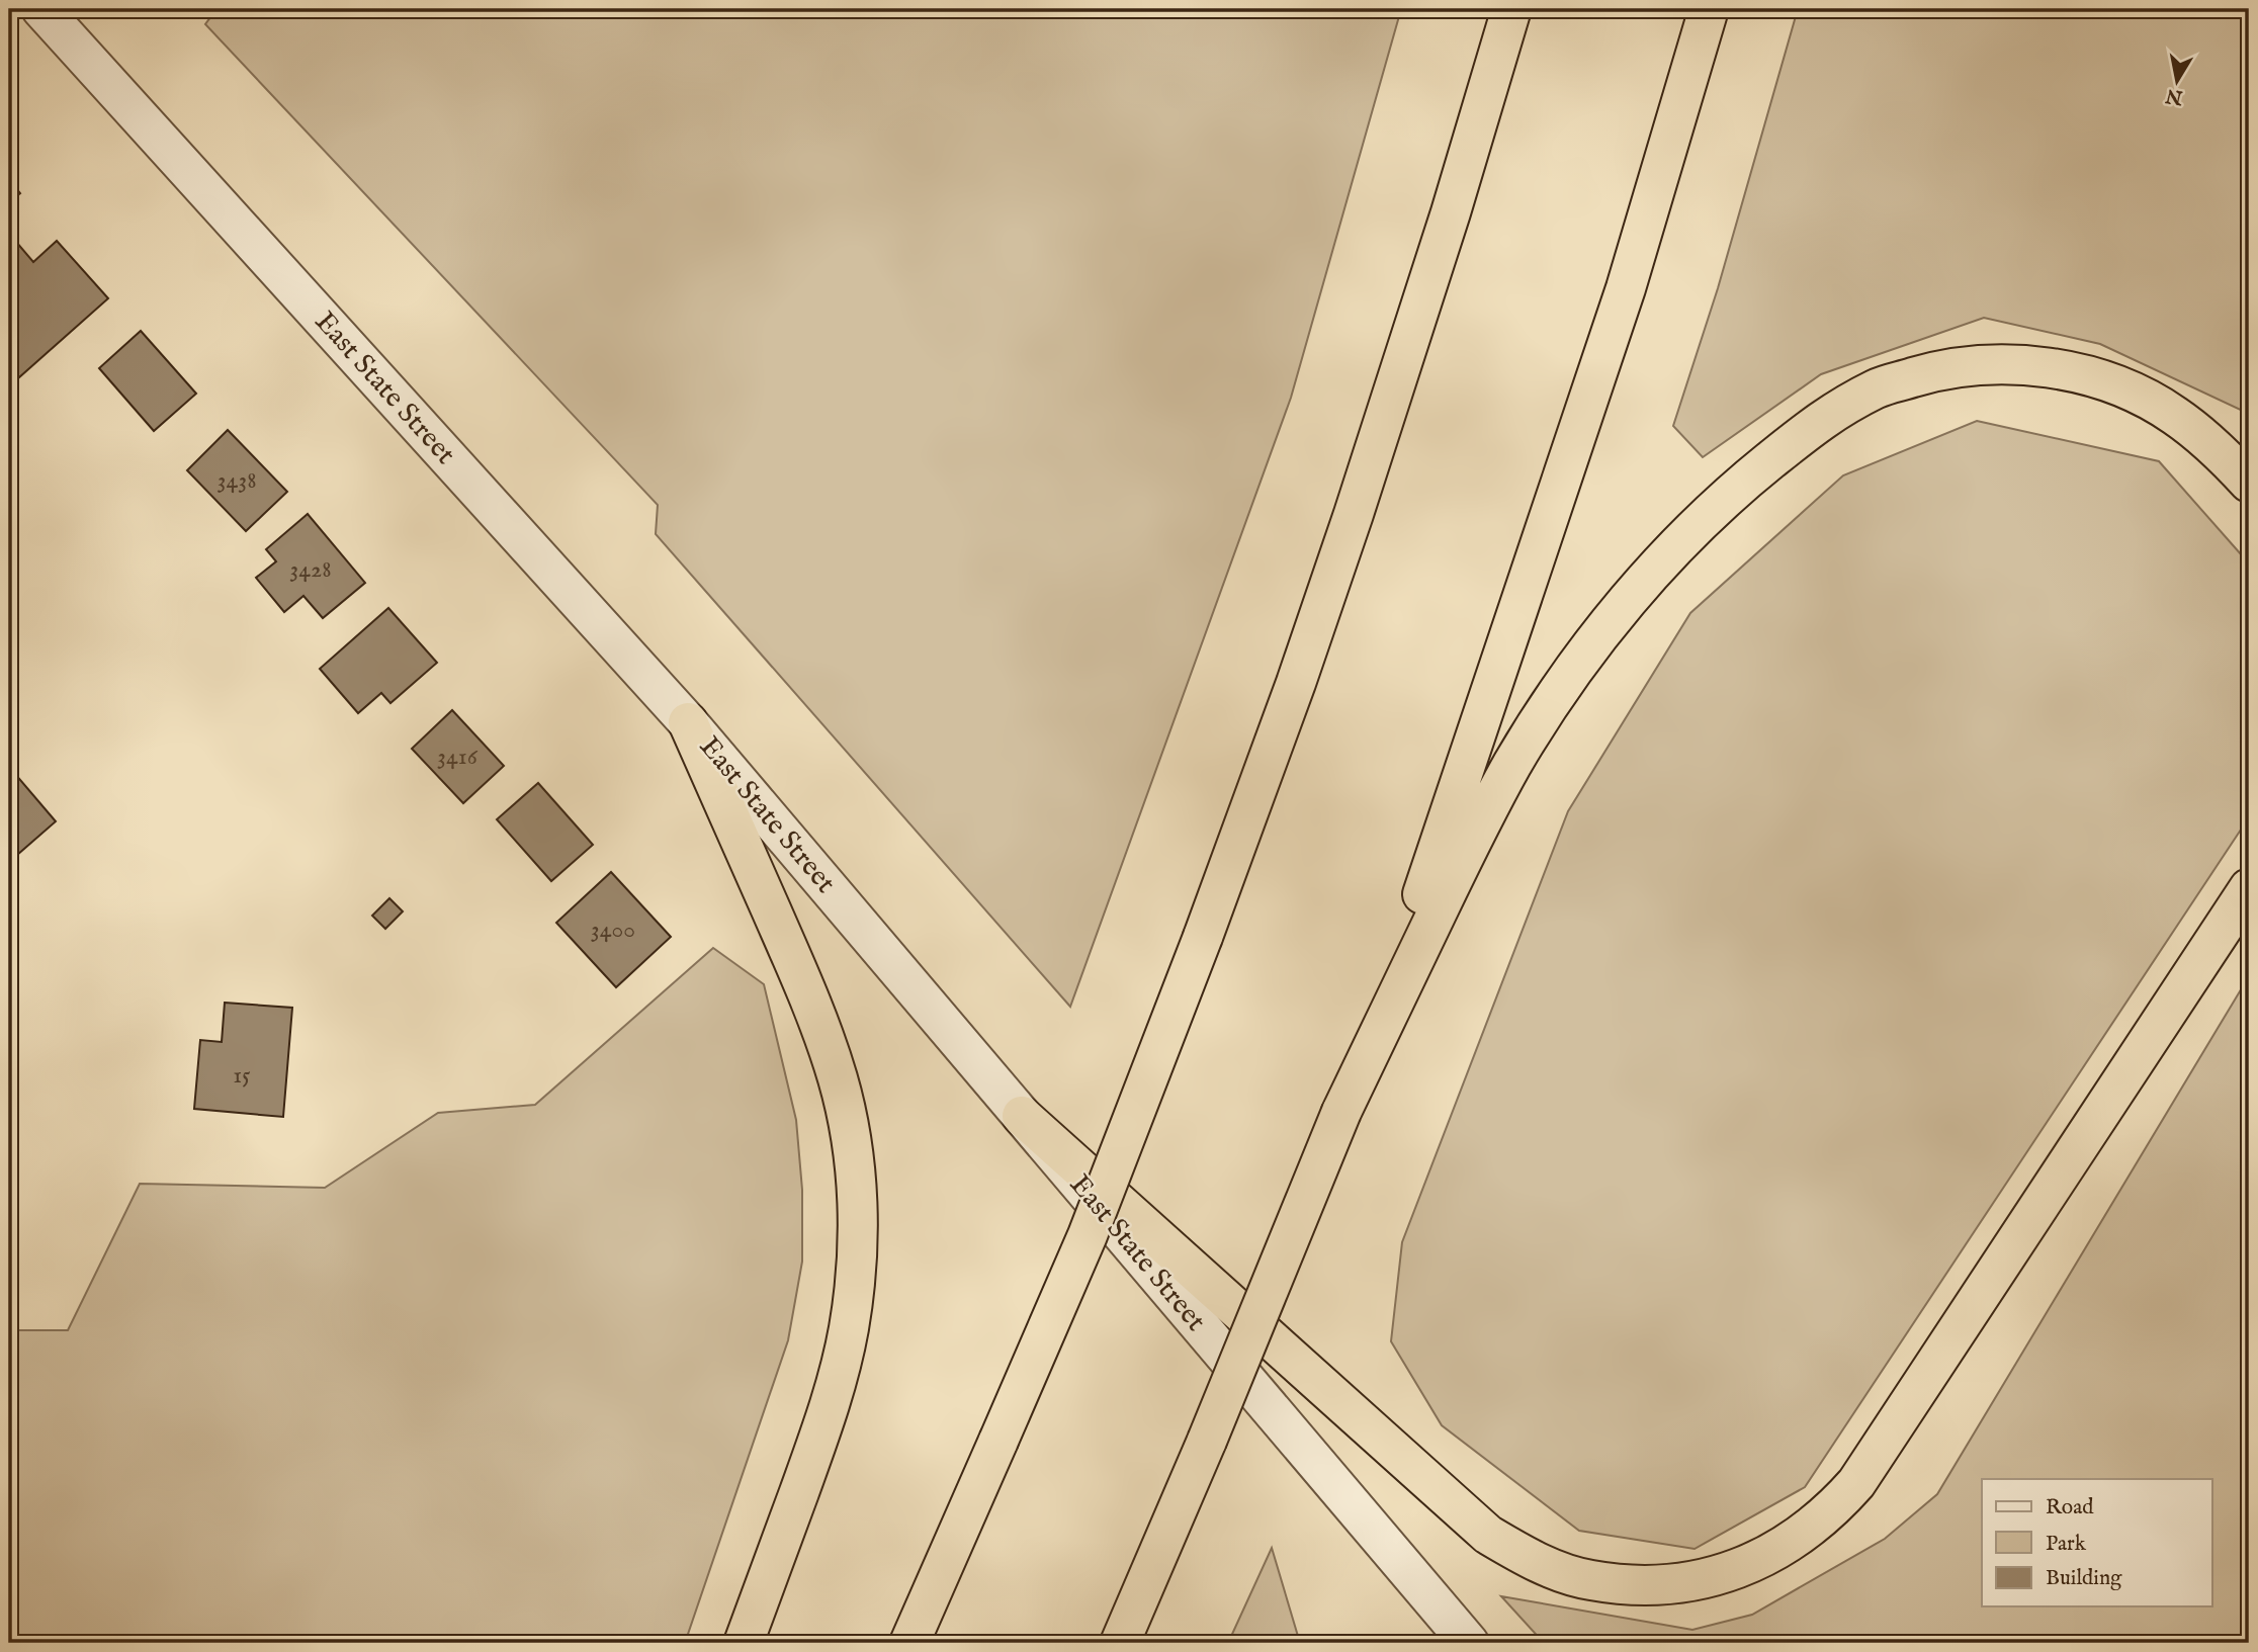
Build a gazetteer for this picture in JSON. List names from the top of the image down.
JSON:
{
  "streets": {
    "street": ["East State Street"]
  },
  "house_numbers": [
    "3438",
    "3428",
    "3416",
    "3400",
    "15"
  ],
  "legend": ["Road", "Park", "Building"],
  "north": "bottom"
}
